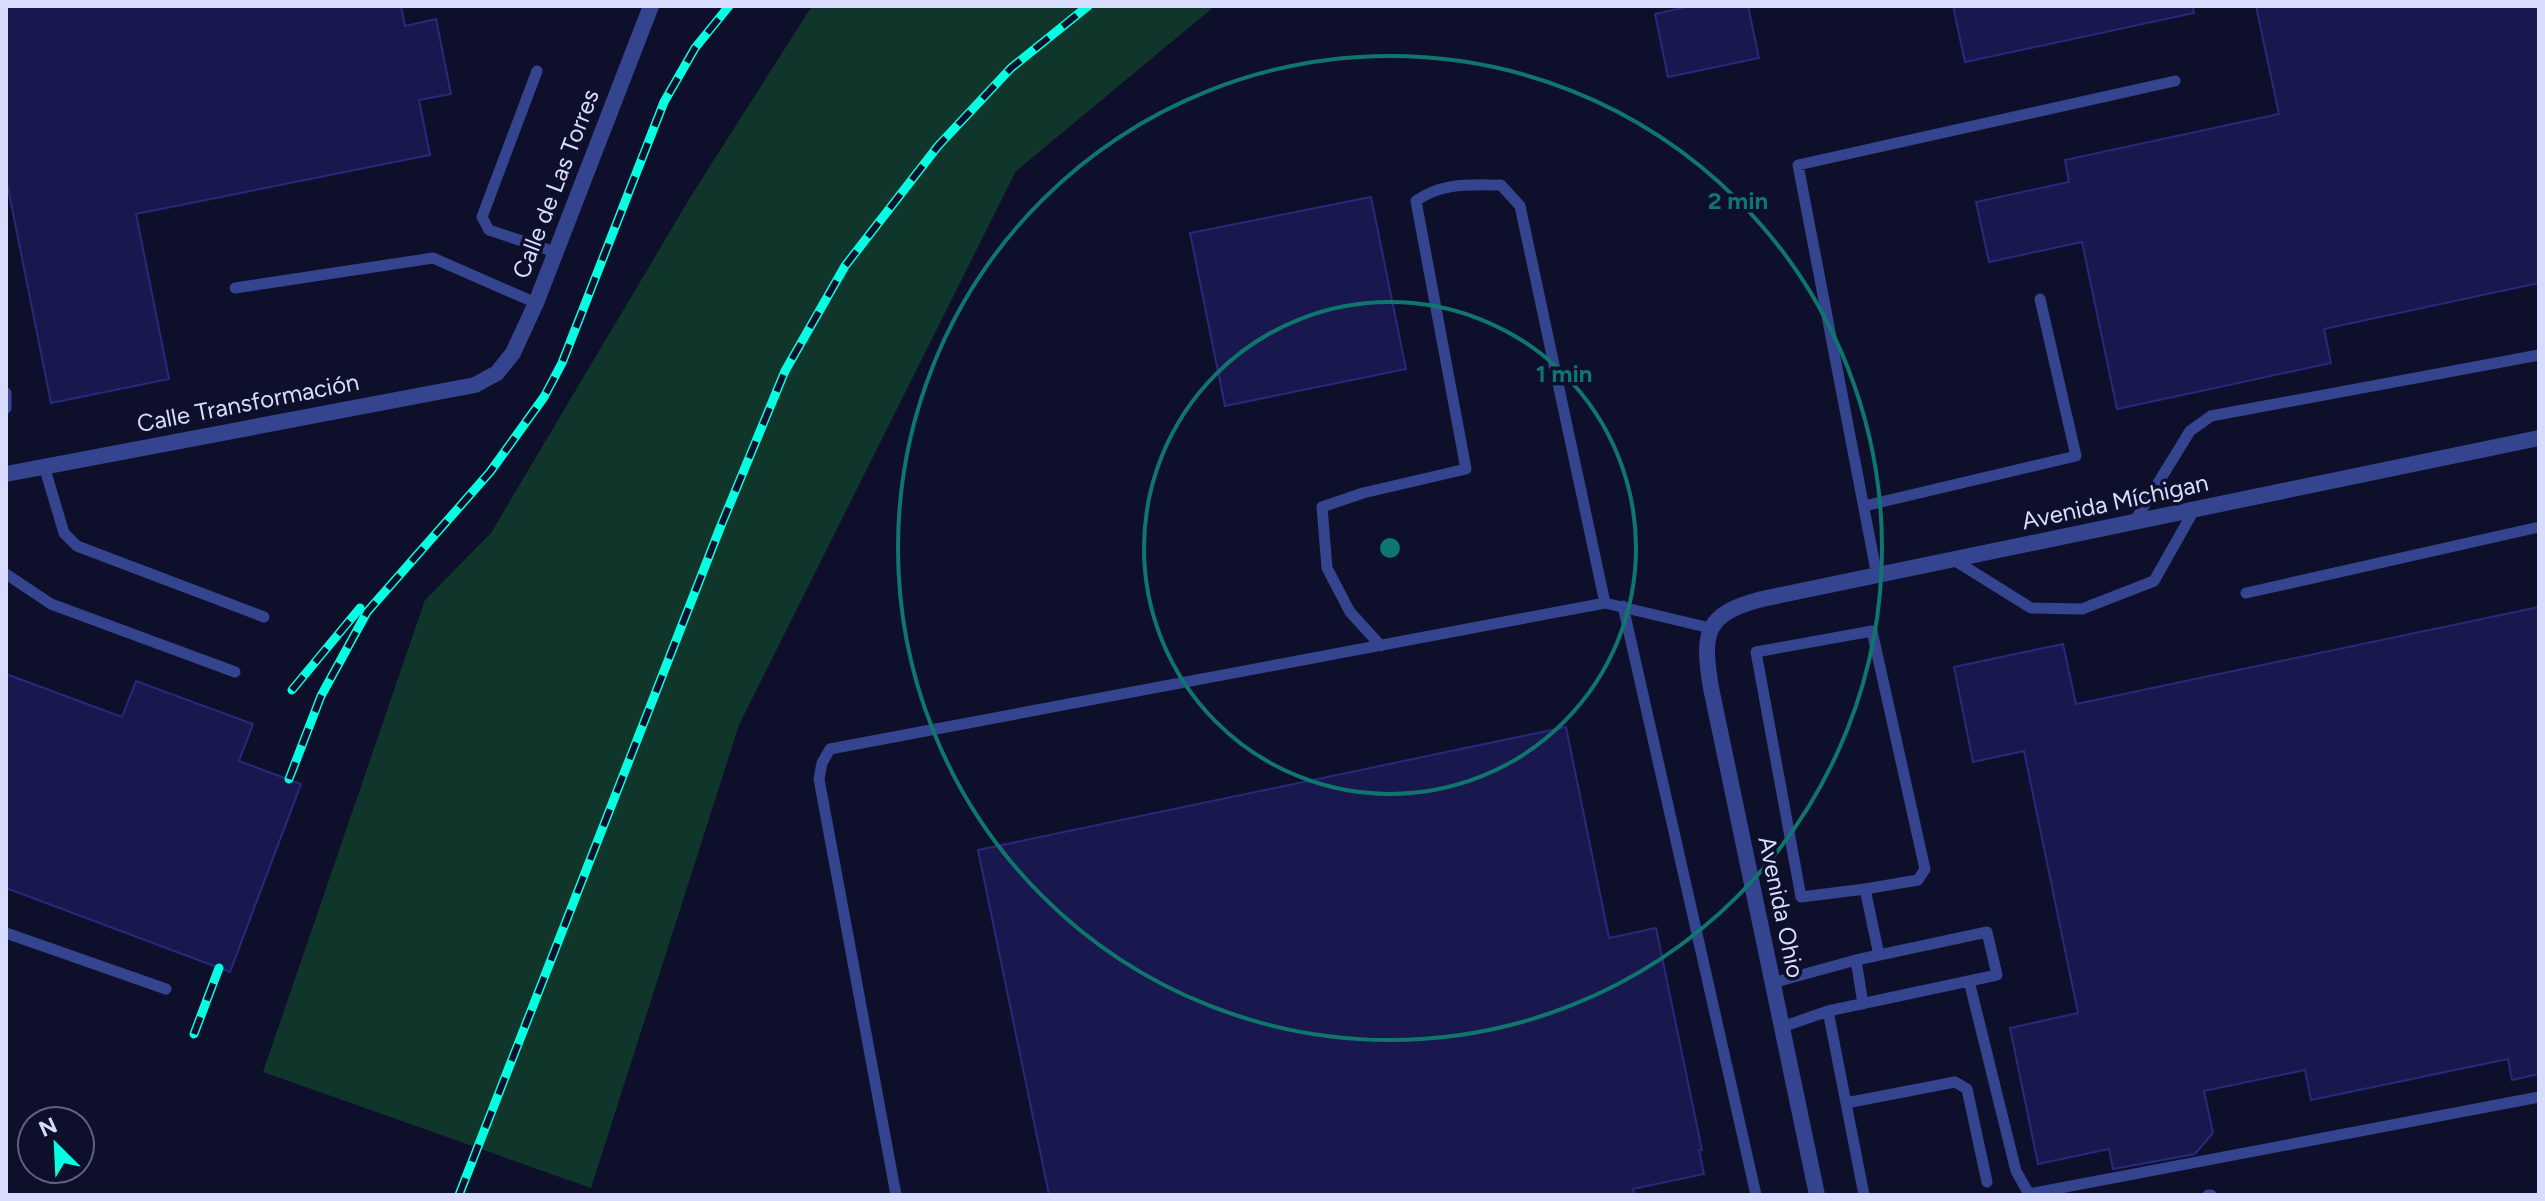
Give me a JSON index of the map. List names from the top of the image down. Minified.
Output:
{"streets":{"street":["Calle de Las Torres","Calle Transformación","Avenida Míchigan","Avenida Ohio"]},"crossings":[["Calle de Las Torres","Calle Transformación"],["Avenida Míchigan","Avenida Ohio"]],"north":"top left","rings":["2 min","1 min"]}
